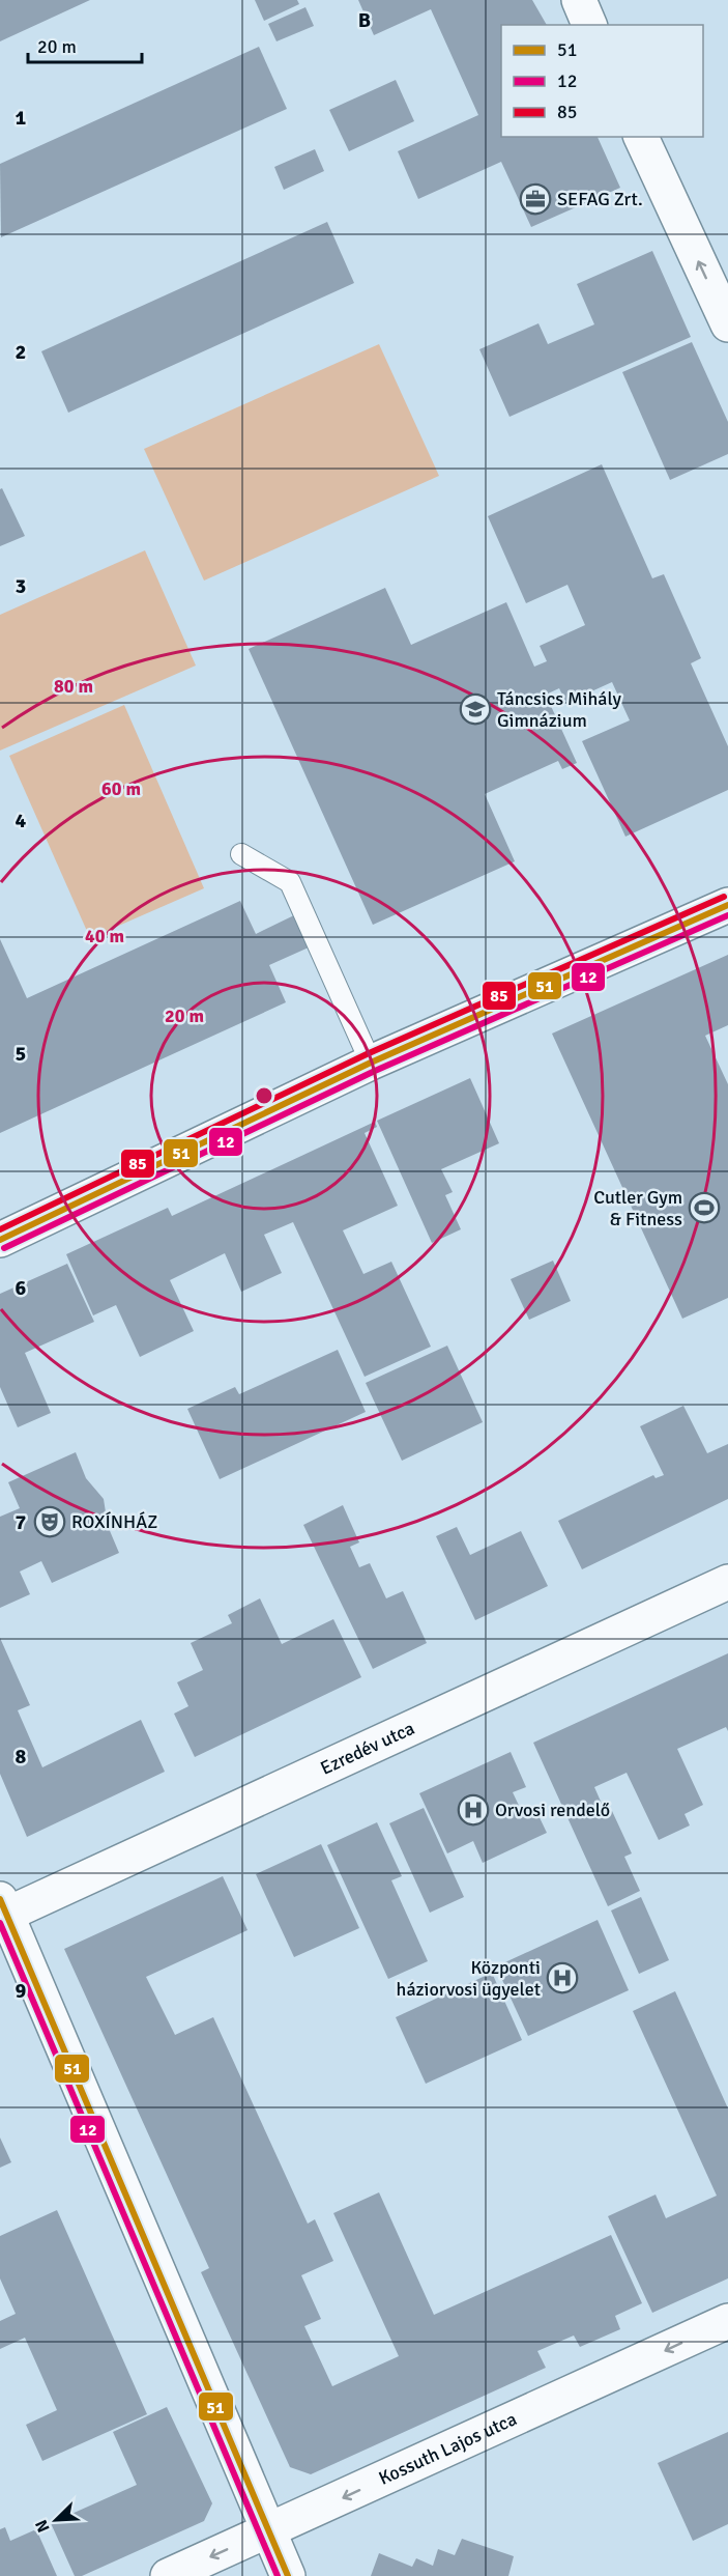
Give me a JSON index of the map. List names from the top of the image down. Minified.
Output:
{"streets":{"street":["Ezredév utca","Kossuth Lajos utca"]},"one_way":["Kossuth Lajos utca"],"places":{"office":["SEFAG Zrt."],"school or university":["Táncsics Mihály Gimnázium"],"sports":["Cutler Gym & Fitness"],"theatre":["ROXÍNHÁZ"],"hospital":["Orvosi rendelő","Központi háziorvosi ügyelet"]},"lines":["transit line 85","transit line 51","transit line 12"],"legend":["51","12","85"],"scale_bar":"20 m","north":"bottom left","grid":{"columns":["B"],"rows":["1","2","3","4","5","6","7","8","9"]},"rings":["80 m","60 m","40 m","20 m"]}
